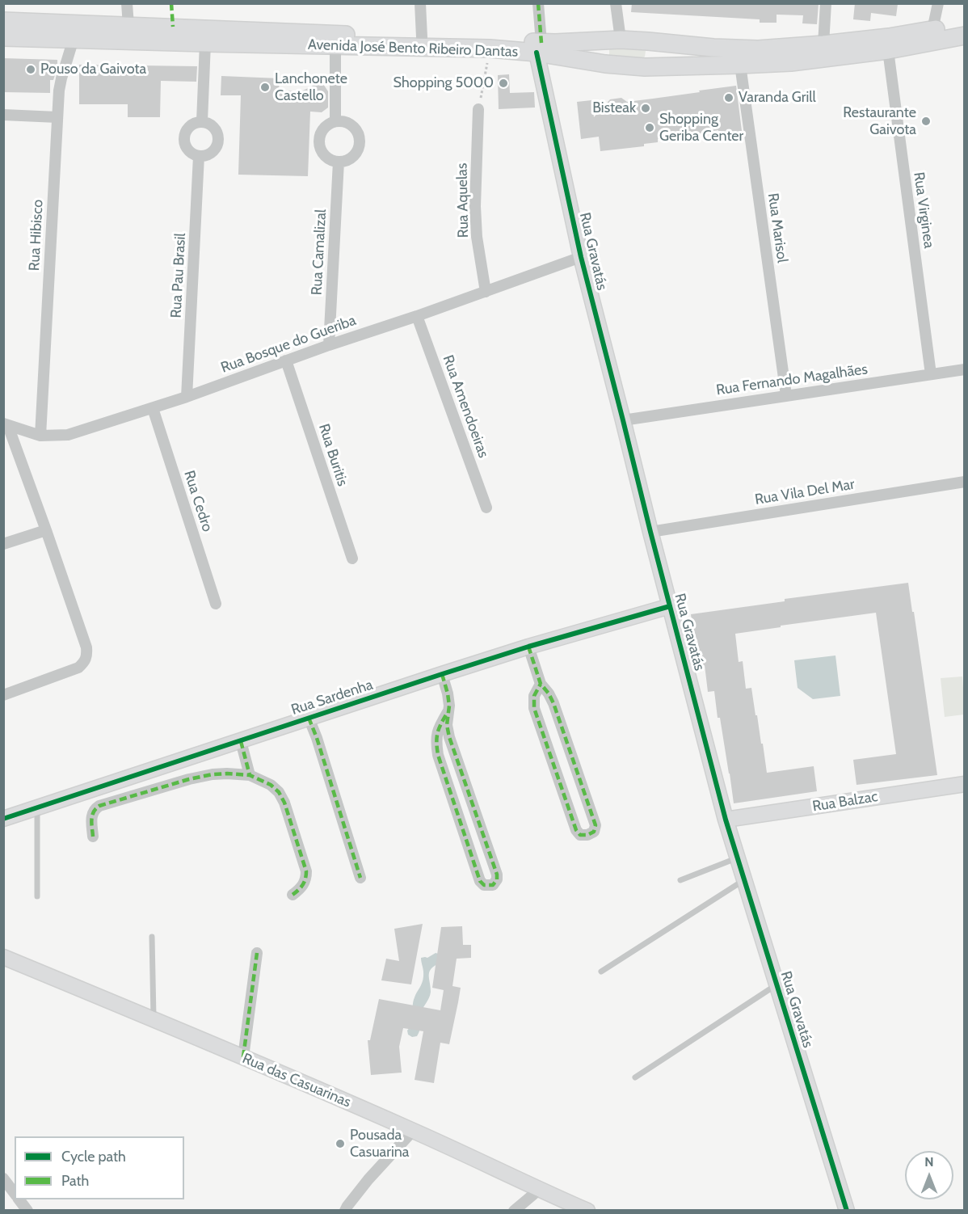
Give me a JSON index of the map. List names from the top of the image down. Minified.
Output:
{"streets":{"main road":["Avenida José Bento Ribeiro Dantas"],"street":["Rua Aquelas","Rua Virginea","Rua Marisol","Rua Hibisco","Rua Gravatás","Rua Camalizal","Rua Pau Brasil","Rua Bosque do Gueriba","Rua Fernando Magalhães","Rua Amendoeiras","Rua Buritis","Rua Vila Del Mar","Rua Cedro","Rua Sardenha","Rua Balzac","Rua das Casuarinas"]},"crossings":[["Avenida José Bento Ribeiro Dantas","Rua Virginea"],["Avenida José Bento Ribeiro Dantas","Rua Marisol"],["Avenida José Bento Ribeiro Dantas","Rua Hibisco"],["Avenida José Bento Ribeiro Dantas","Rua Gravatás"],["Rua Aquelas","Rua Bosque do Gueriba"],["Rua Virginea","Rua Fernando Magalhães"],["Rua Marisol","Rua Fernando Magalhães"],["Rua Hibisco","Rua Bosque do Gueriba"],["Rua Gravatás","Rua Bosque do Gueriba"],["Rua Gravatás","Rua Fernando Magalhães"],["Rua Gravatás","Rua Vila Del Mar"],["Rua Gravatás","Rua Sardenha"],["Rua Gravatás","Rua Balzac"],["Rua Camalizal","Rua Bosque do Gueriba"],["Rua Pau Brasil","Rua Bosque do Gueriba"],["Rua Bosque do Gueriba","Rua Amendoeiras"],["Rua Bosque do Gueriba","Rua Buritis"],["Rua Bosque do Gueriba","Rua Cedro"]],"places":["Pouso da Gaivota","Shopping 5000","Lanchonete Castello","Varanda Grill","Bisteak","Restaurante Gaivota","Shopping Geriba Center","Pousada Casuarina"],"legend":["Cycle path","Path"],"north":"top"}
